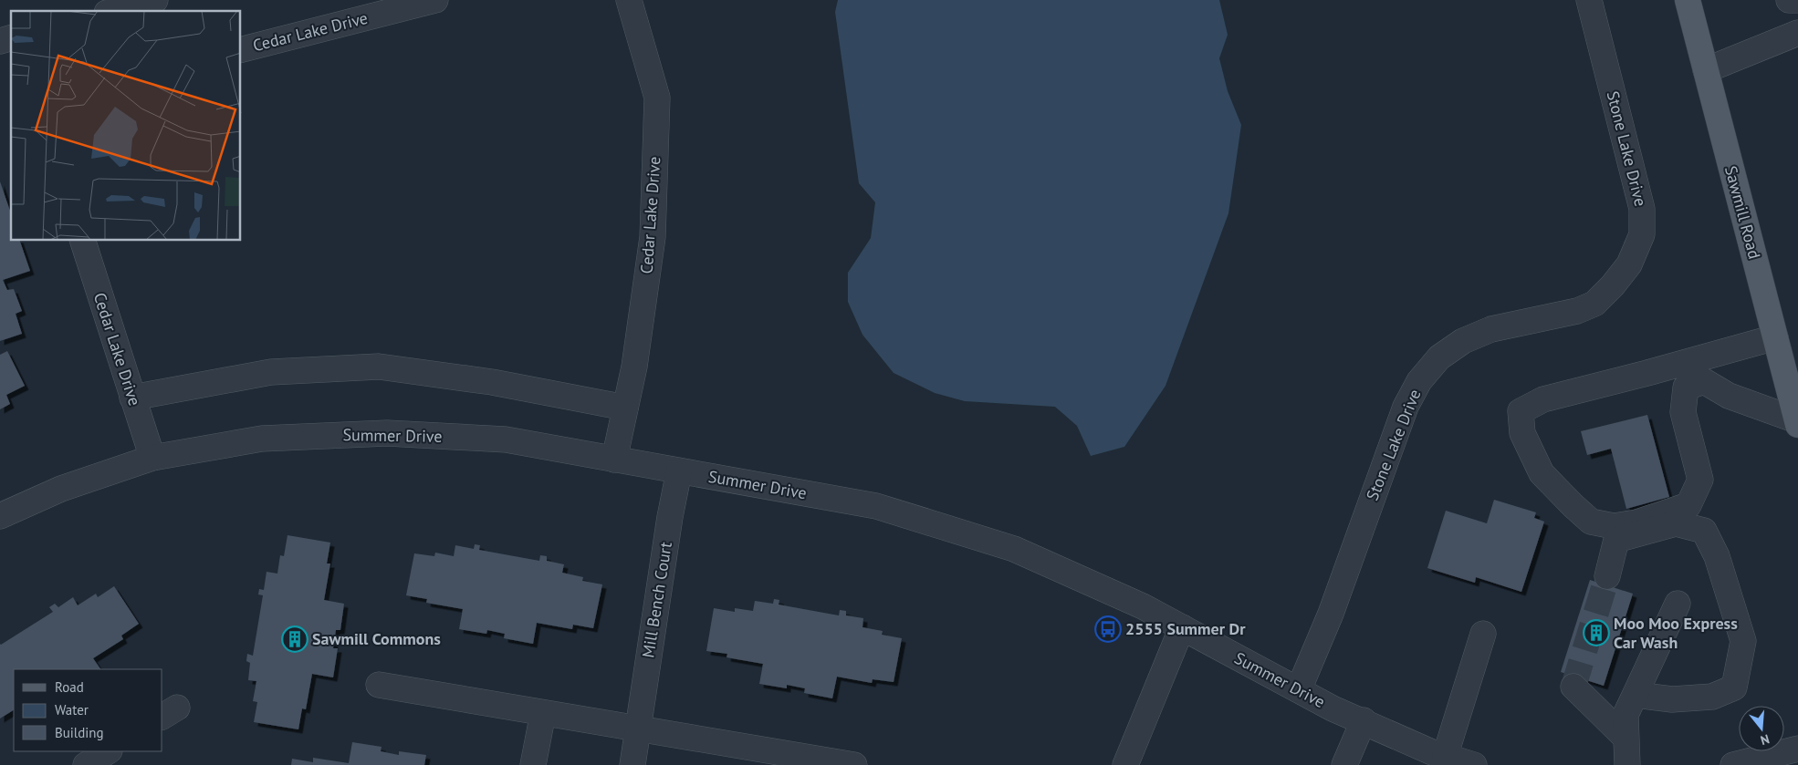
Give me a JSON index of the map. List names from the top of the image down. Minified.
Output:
{"streets":{"main road":["Sawmill Road"],"street":["Cedar Lake Drive","Stone Lake Drive","Summer Drive","Mill Bench Court"]},"crossings":[["Cedar Lake Drive","Summer Drive"],["Stone Lake Drive","Summer Drive"],["Summer Drive","Mill Bench Court"]],"places":{"bus stop":["2555 Summer Dr"],"building":["Moo Moo Express Car Wash","Sawmill Commons"]},"legend":["Road","Water","Building"],"north":"bottom"}
